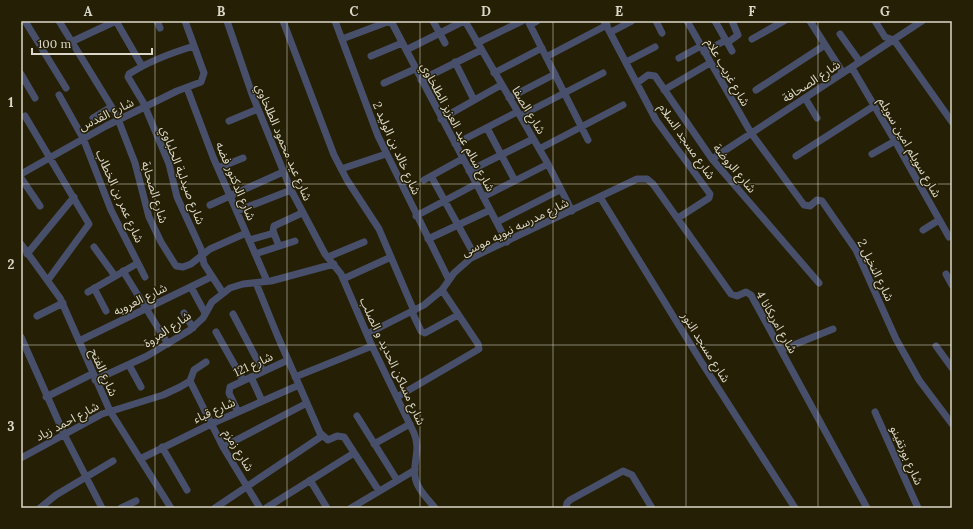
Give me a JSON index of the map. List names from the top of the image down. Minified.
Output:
{"streets":{"street":["شارع غريب علام","شارع الصحافة","شارع الصفا","شارع القدس","شارع سالم عبد العزيز الطلخاوي","شارع مسجد السلام","شارع عيد محمود الطلخاوي","شارع سويلم امين سويلم","شارع خالد بن الوليد 2","شارع الروضة","شارع صيدلية الحلباوي","شارع الدكتور فضه","شارع الصحابة","شارع عمر بن الخطاب","شارع مدرسه نبويه موسى","شارع النخيل 2","شارع العروبه","شارع امريكانا 4","شارع المروة","شارع مسجد النور","شارع مساكن الحديد و الصلب","شارع 121","شارع الفتح","شارع قباء","شارع احمد زياد","شارع زمزم","شارع بورتفينو"]},"crossings":[["شارع غريب علام","شارع الصحافة"],["شارع غريب علام","شارع النخيل 2"],["شارع الصحافة","شارع سويلم امين سويلم"],["شارع الصحافة","شارع الروضة"],["شارع الصحافة","شارع النخيل 2"],["شارع الصفا","شارع مدرسه نبويه موسى"],["شارع القدس","شارع صيدلية الحلباوي"],["شارع القدس","شارع الدكتور فضه"],["شارع القدس","شارع الصحابة"],["شارع القدس","شارع عمر بن الخطاب"],["شارع سالم عبد العزيز الطلخاوي","شارع مدرسه نبويه موسى"],["شارع مسجد السلام","شارع الروضة"],["شارع مسجد السلام","شارع امريكانا 4"],["شارع عيد محمود الطلخاوي","شارع المروة"],["شارع عيد محمود الطلخاوي","شارع مساكن الحديد و الصلب"],["شارع خالد بن الوليد 2","شارع مدرسه نبويه موسى"],["شارع صيدلية الحلباوي","شارع الصحابة"],["شارع صيدلية الحلباوي","شارع العروبه"],["شارع صيدلية الحلباوي","شارع المروة"],["شارع الدكتور فضه","شارع المروة"],["شارع مدرسه نبويه موسى","شارع امريكانا 4"],["شارع مدرسه نبويه موسى","شارع مسجد النور"],["شارع مدرسه نبويه موسى","شارع مساكن الحديد و الصلب"],["شارع العروبه","شارع الفتح"],["شارع المروة","شارع مساكن الحديد و الصلب"],["شارع المروة","شارع الفتح"],["شارع 121","شارع قباء"],["شارع الفتح","شارع قباء"],["شارع الفتح","شارع احمد زياد"],["شارع قباء","شارع زمزم"],["شارع احمد زياد","شارع زمزم"]],"scale_bar":"100 m","grid":{"columns":["A","B","C","D","E","F","G"],"rows":["1","2","3"]}}
